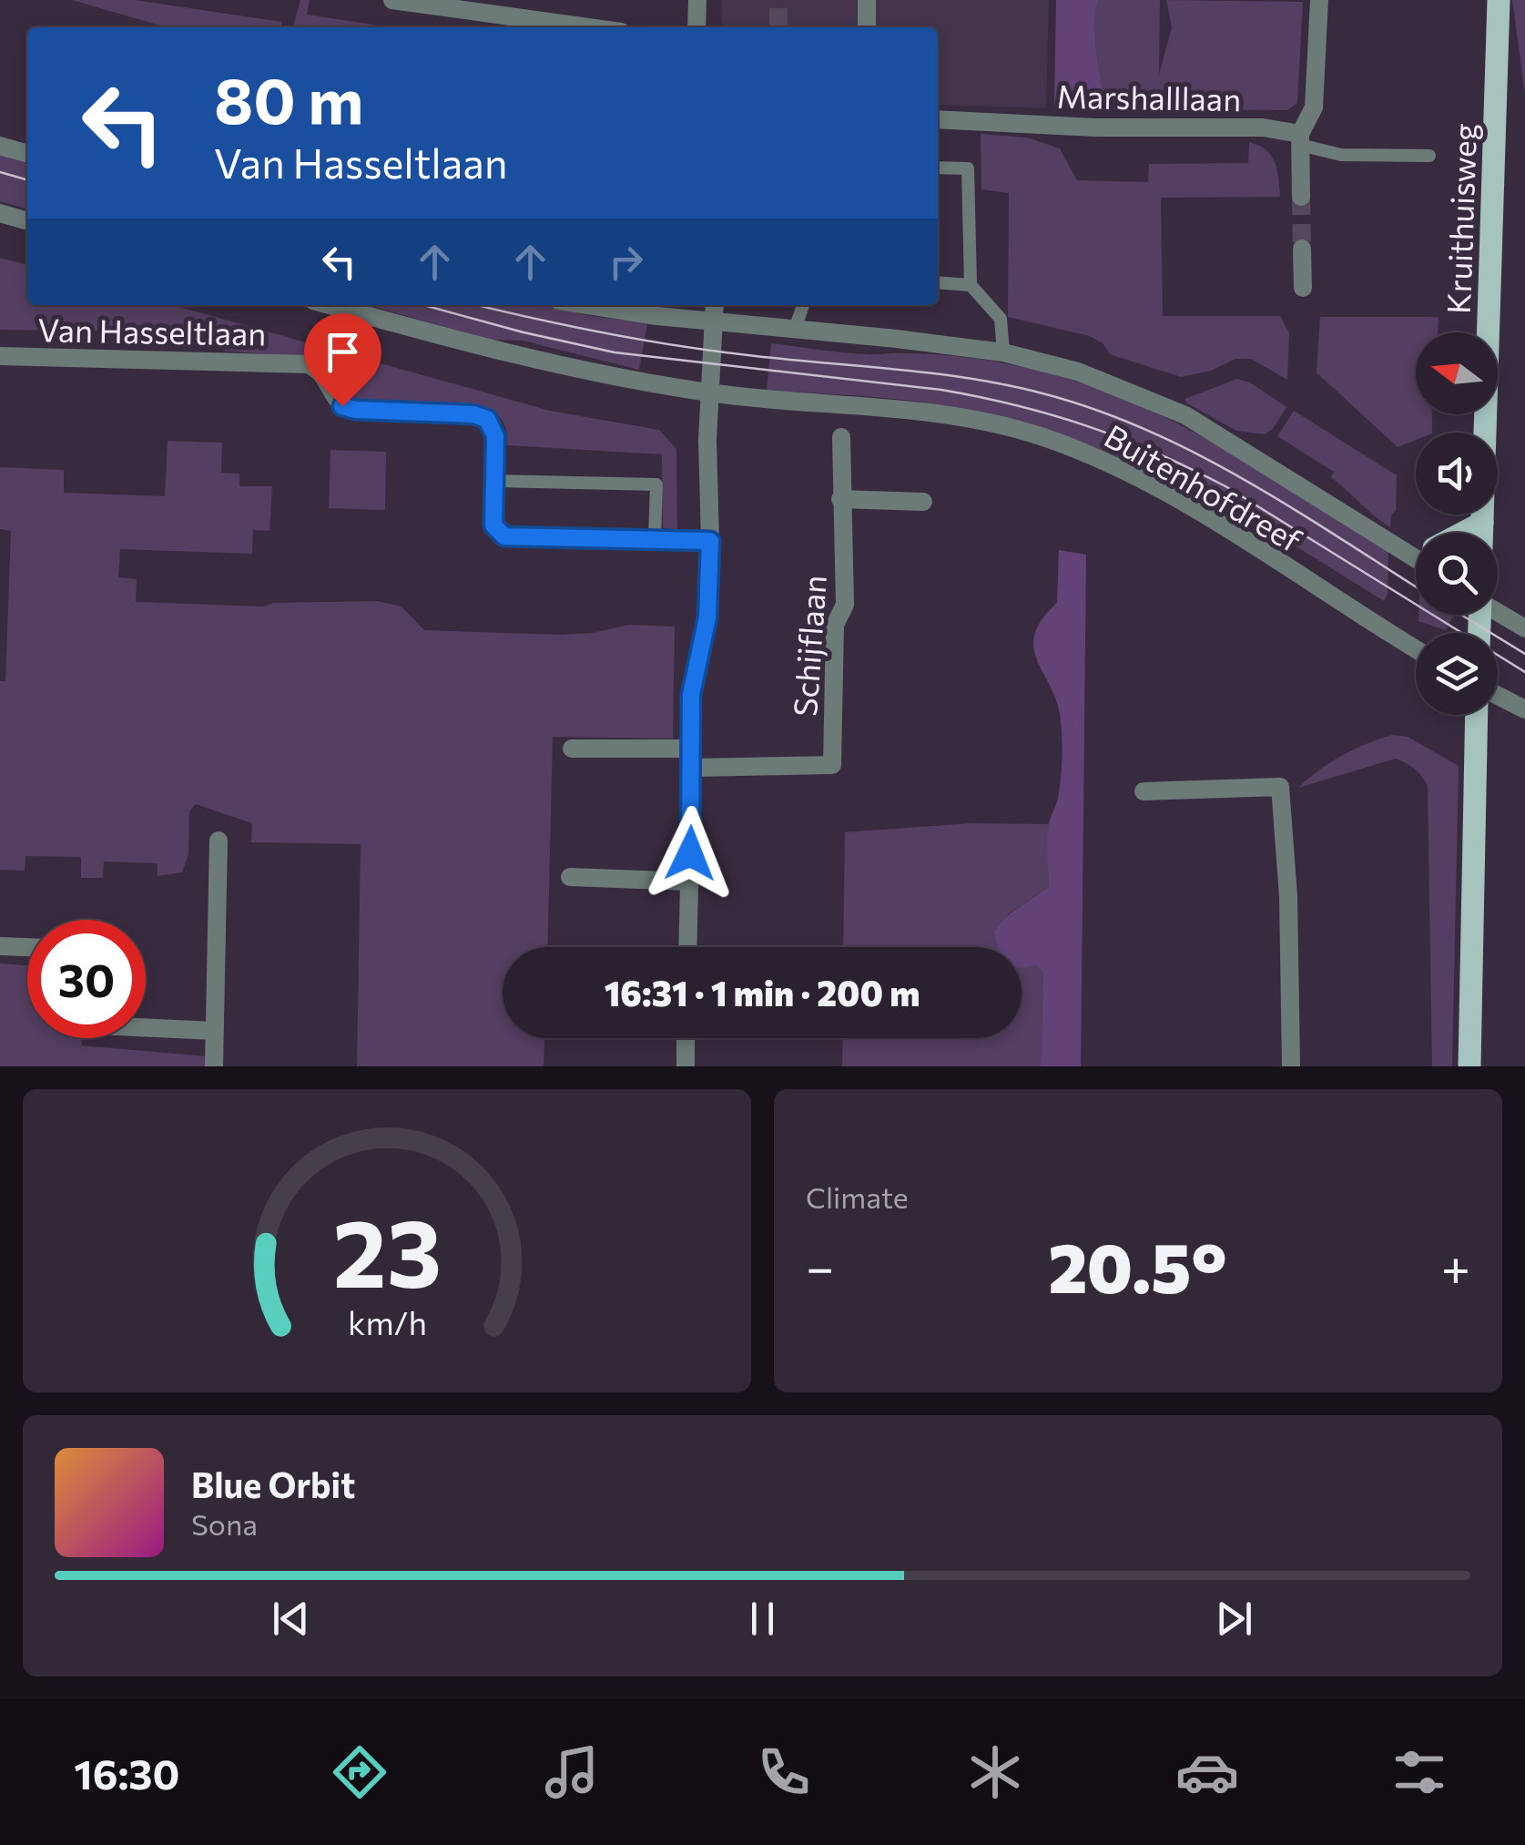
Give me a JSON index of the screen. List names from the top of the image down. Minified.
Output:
{"streets":{"main road":["Kruithuisweg"],"street":["Marshalllaan","Van Hasseltlaan","Buitenhofdreef","Schijflaan"]},"north":"left","page":{"turn":["80 m","Van Hasseltlaan"],"limit":"30","trip":"16:31 · 1 min · 200 m","tile":"Climate","heat":["−","20.5°","+"],"song":["Blue Orbit","Sona"],"tabs":"16:30","gauge":["23","km/h"]}}
